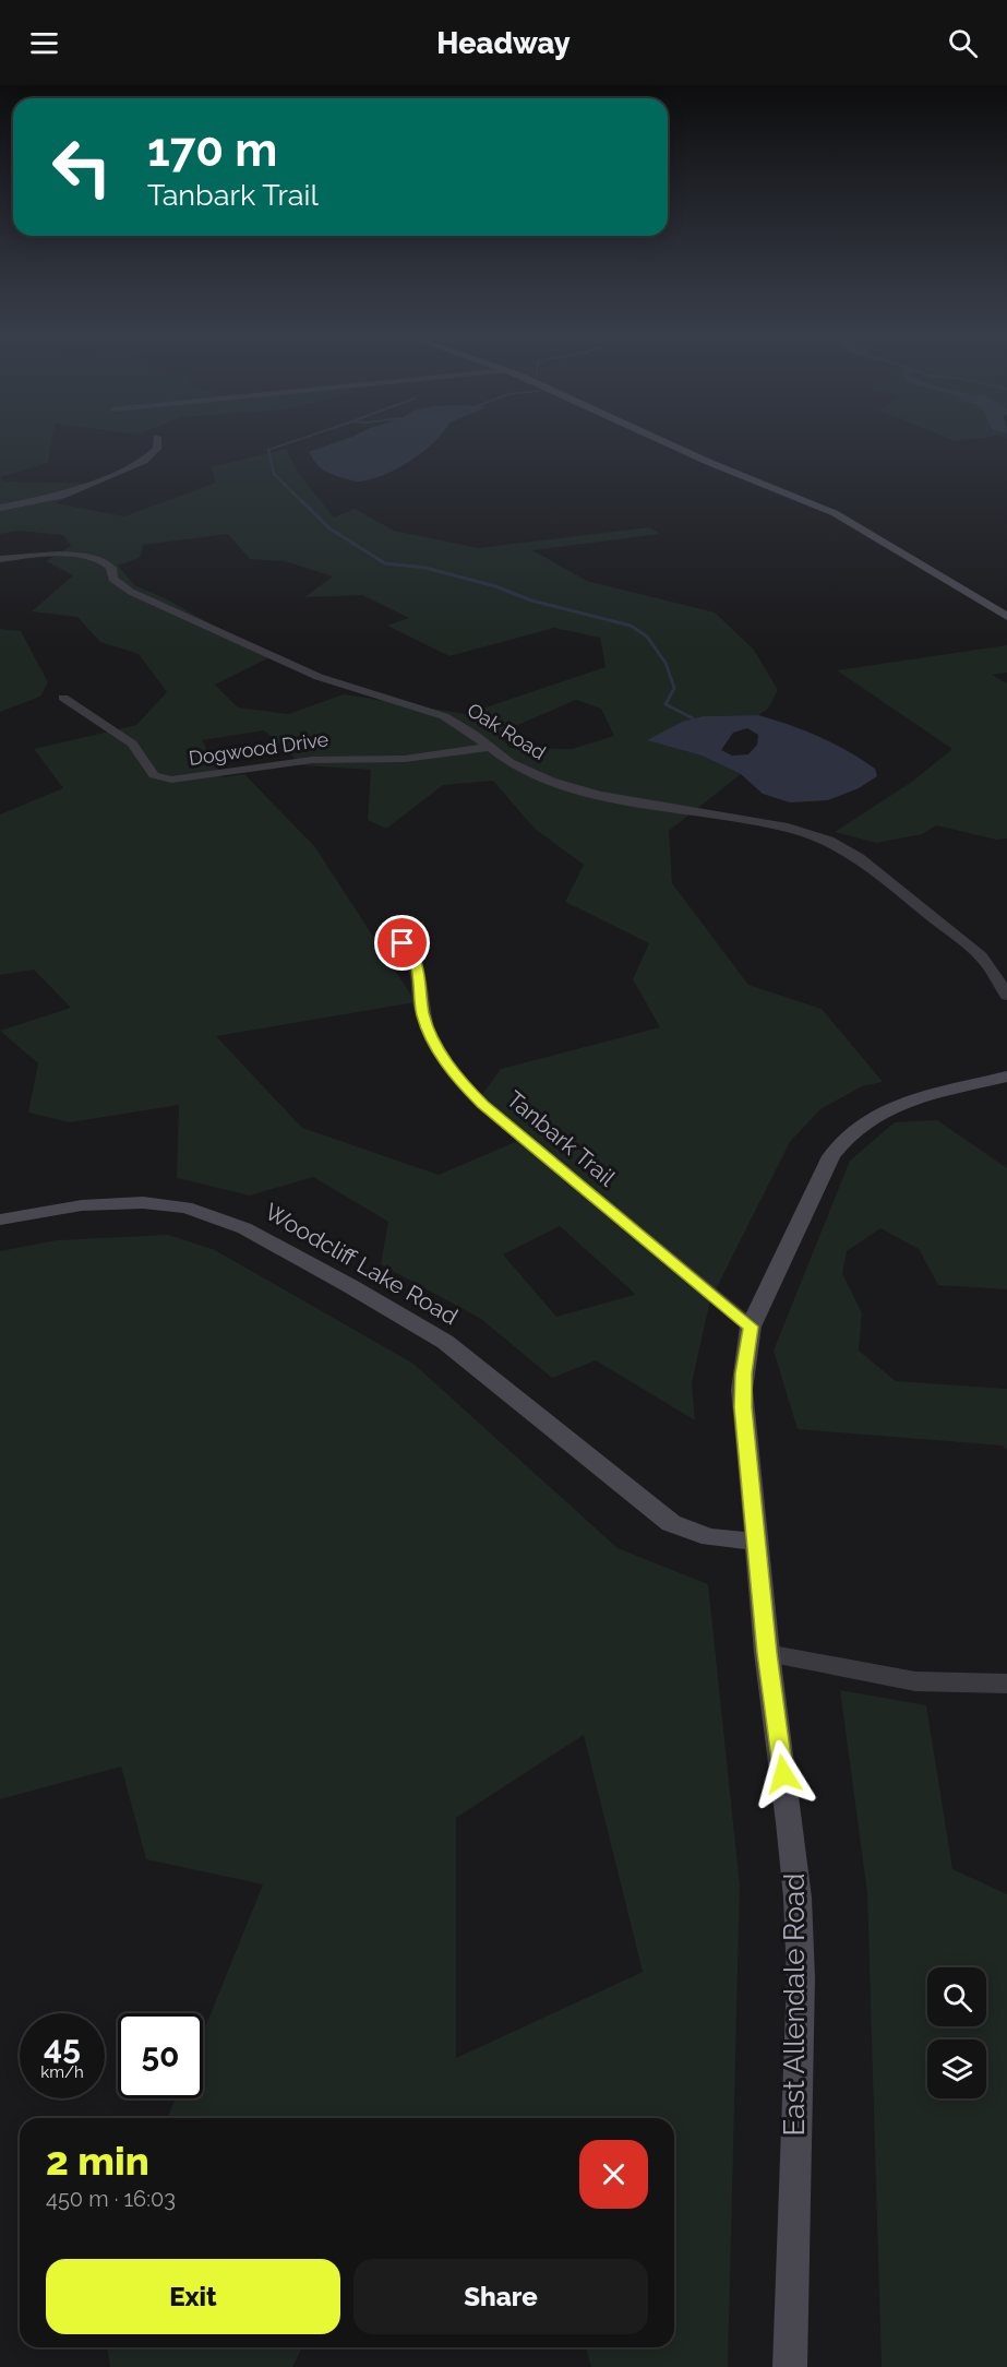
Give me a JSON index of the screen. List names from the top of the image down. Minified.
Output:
{"streets":{"main road":["Woodcliff Lake Road","East Allendale Road"],"street":["Oak Road","Dogwood Drive","Tanbark Trail"]},"crossings":[["Oak Road","Dogwood Drive"],["Tanbark Trail","East Allendale Road"],["Woodcliff Lake Road","East Allendale Road"]],"page":{"header":"Headway","turn":["170 m","Tanbark Trail"],"speed":"45 km/h","limit":"50","heading":["2 min","450 m · 16:03"],"buttons":["Exit","Share"]}}
